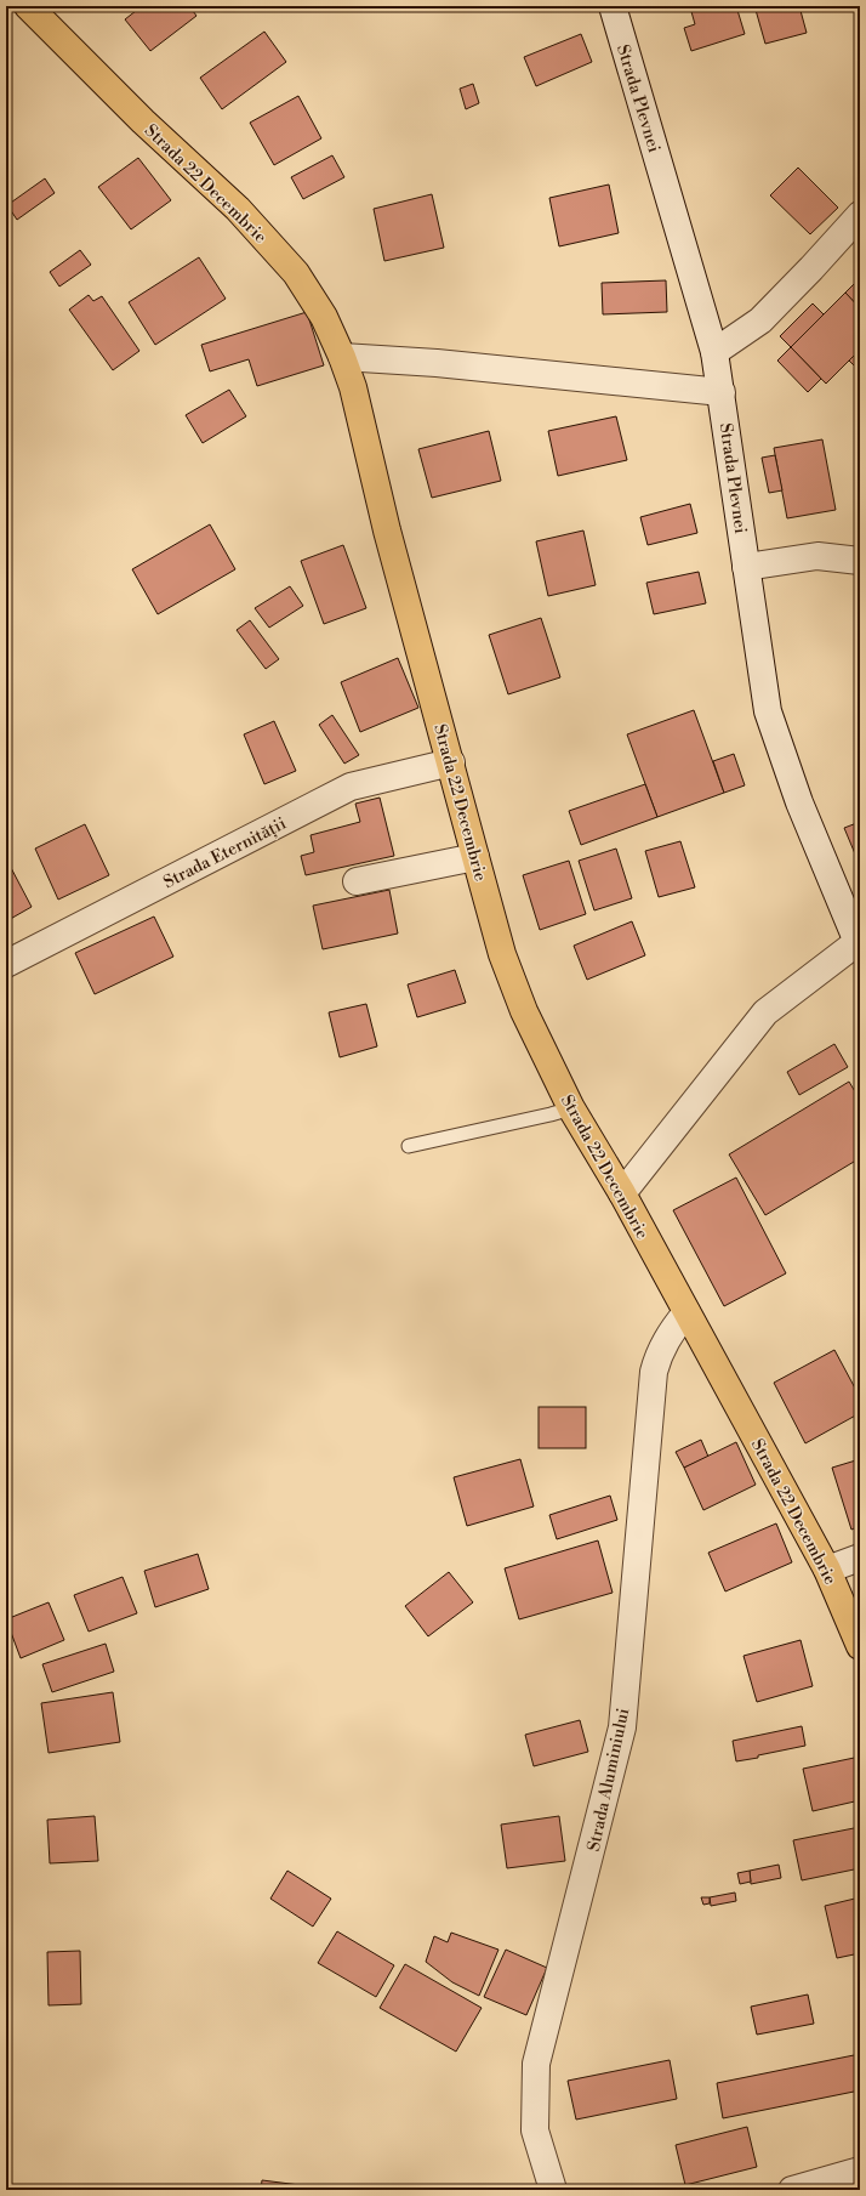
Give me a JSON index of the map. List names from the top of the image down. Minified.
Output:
{"streets":{"main road":["Strada 22 Decembrie"],"street":["Strada Plevnei","Strada Eternității","Strada Aluminiului"]},"crossings":[["Strada 22 Decembrie","Strada Eternității"],["Strada 22 Decembrie","Strada Aluminiului"]]}
